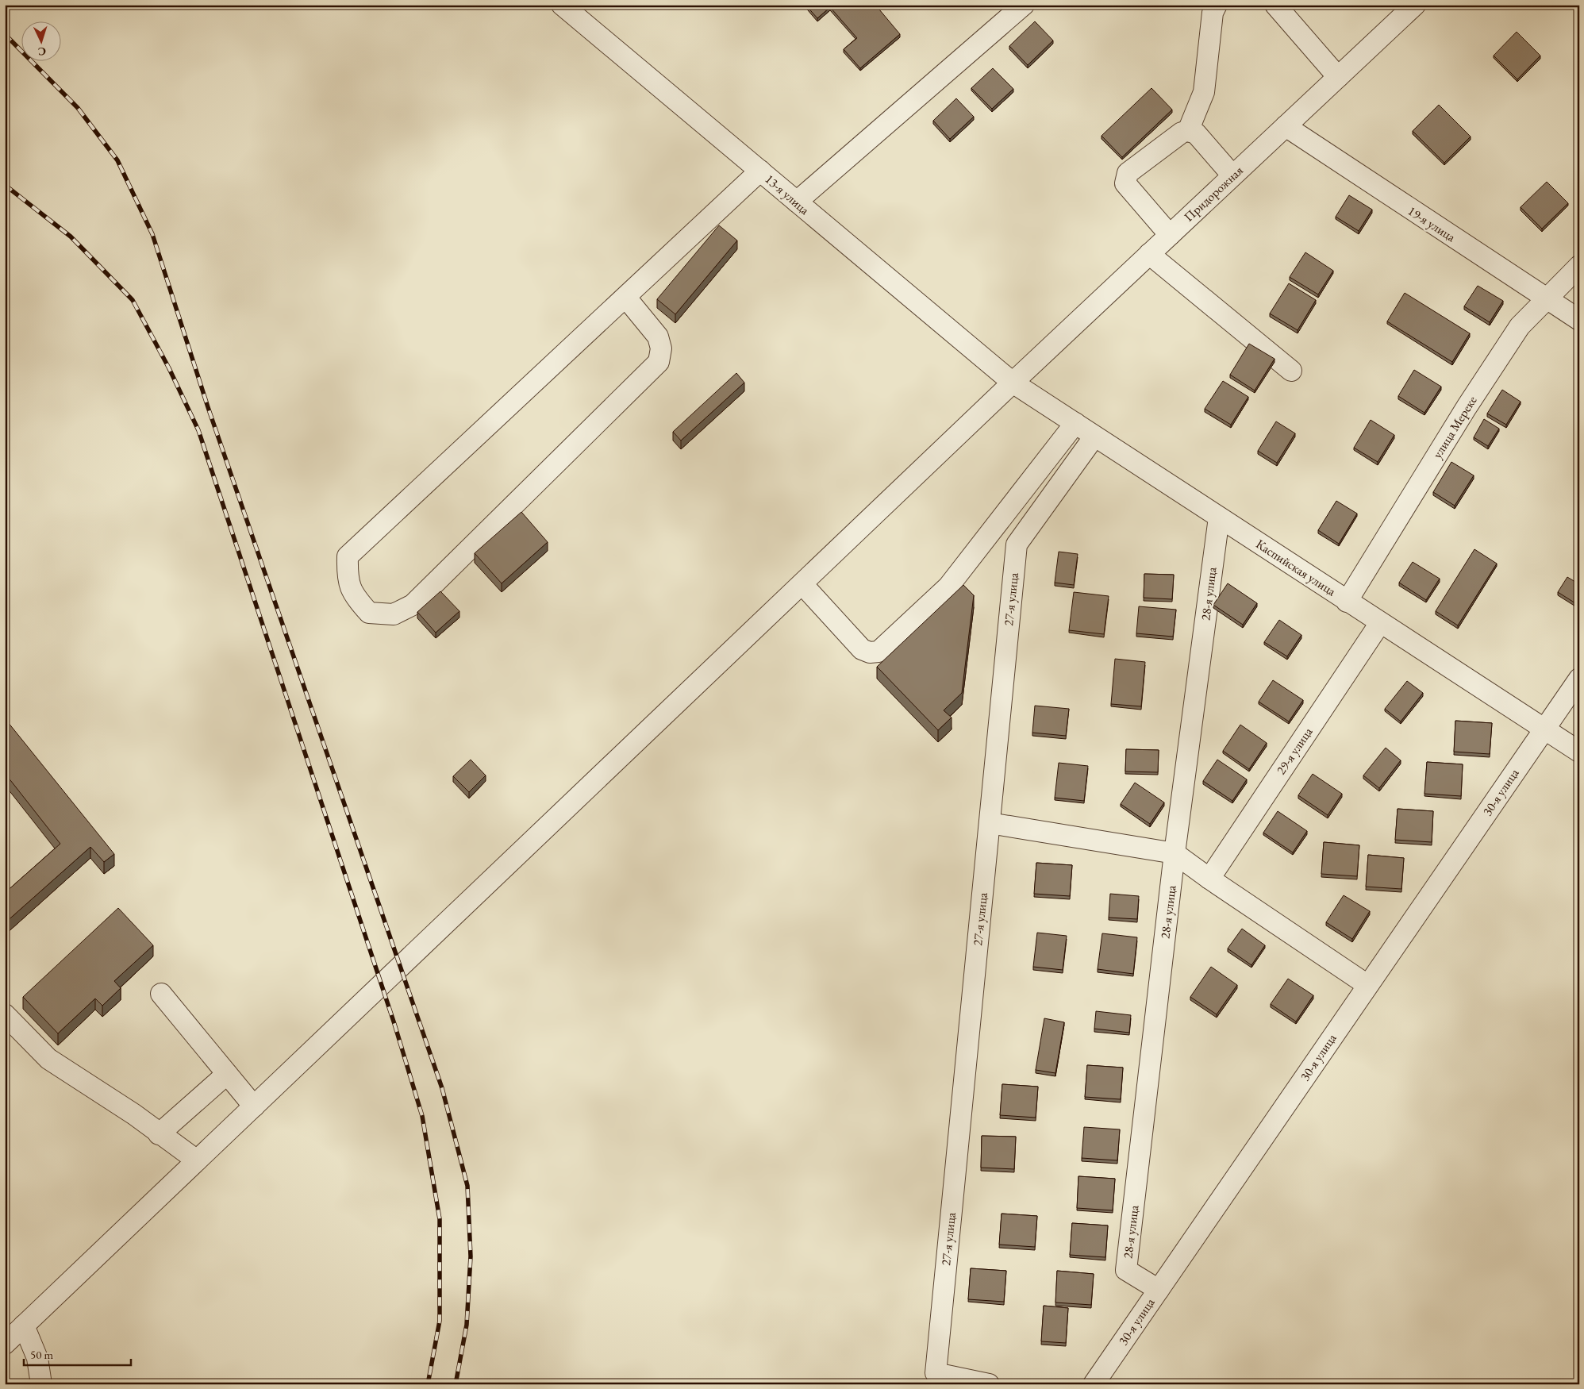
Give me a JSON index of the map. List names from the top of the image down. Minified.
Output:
{"streets":{"street":["Придорожная","13-я улица","19-я улица","улица Мереке","Каспийская улица","28-я улица","27-я улица","29-я улица","30-я улица"]},"crossings":[["Придорожная","13-я улица"],["Придорожная","19-я улица"],["Придорожная","Каспийская улица"],["13-я улица","Каспийская улица"],["19-я улица","улица Мереке"],["улица Мереке","Каспийская улица"],["Каспийская улица","28-я улица"],["Каспийская улица","27-я улица"],["Каспийская улица","29-я улица"],["Каспийская улица","30-я улица"],["28-я улица","30-я улица"]],"scale_bar":"50 m","north":"bottom"}
